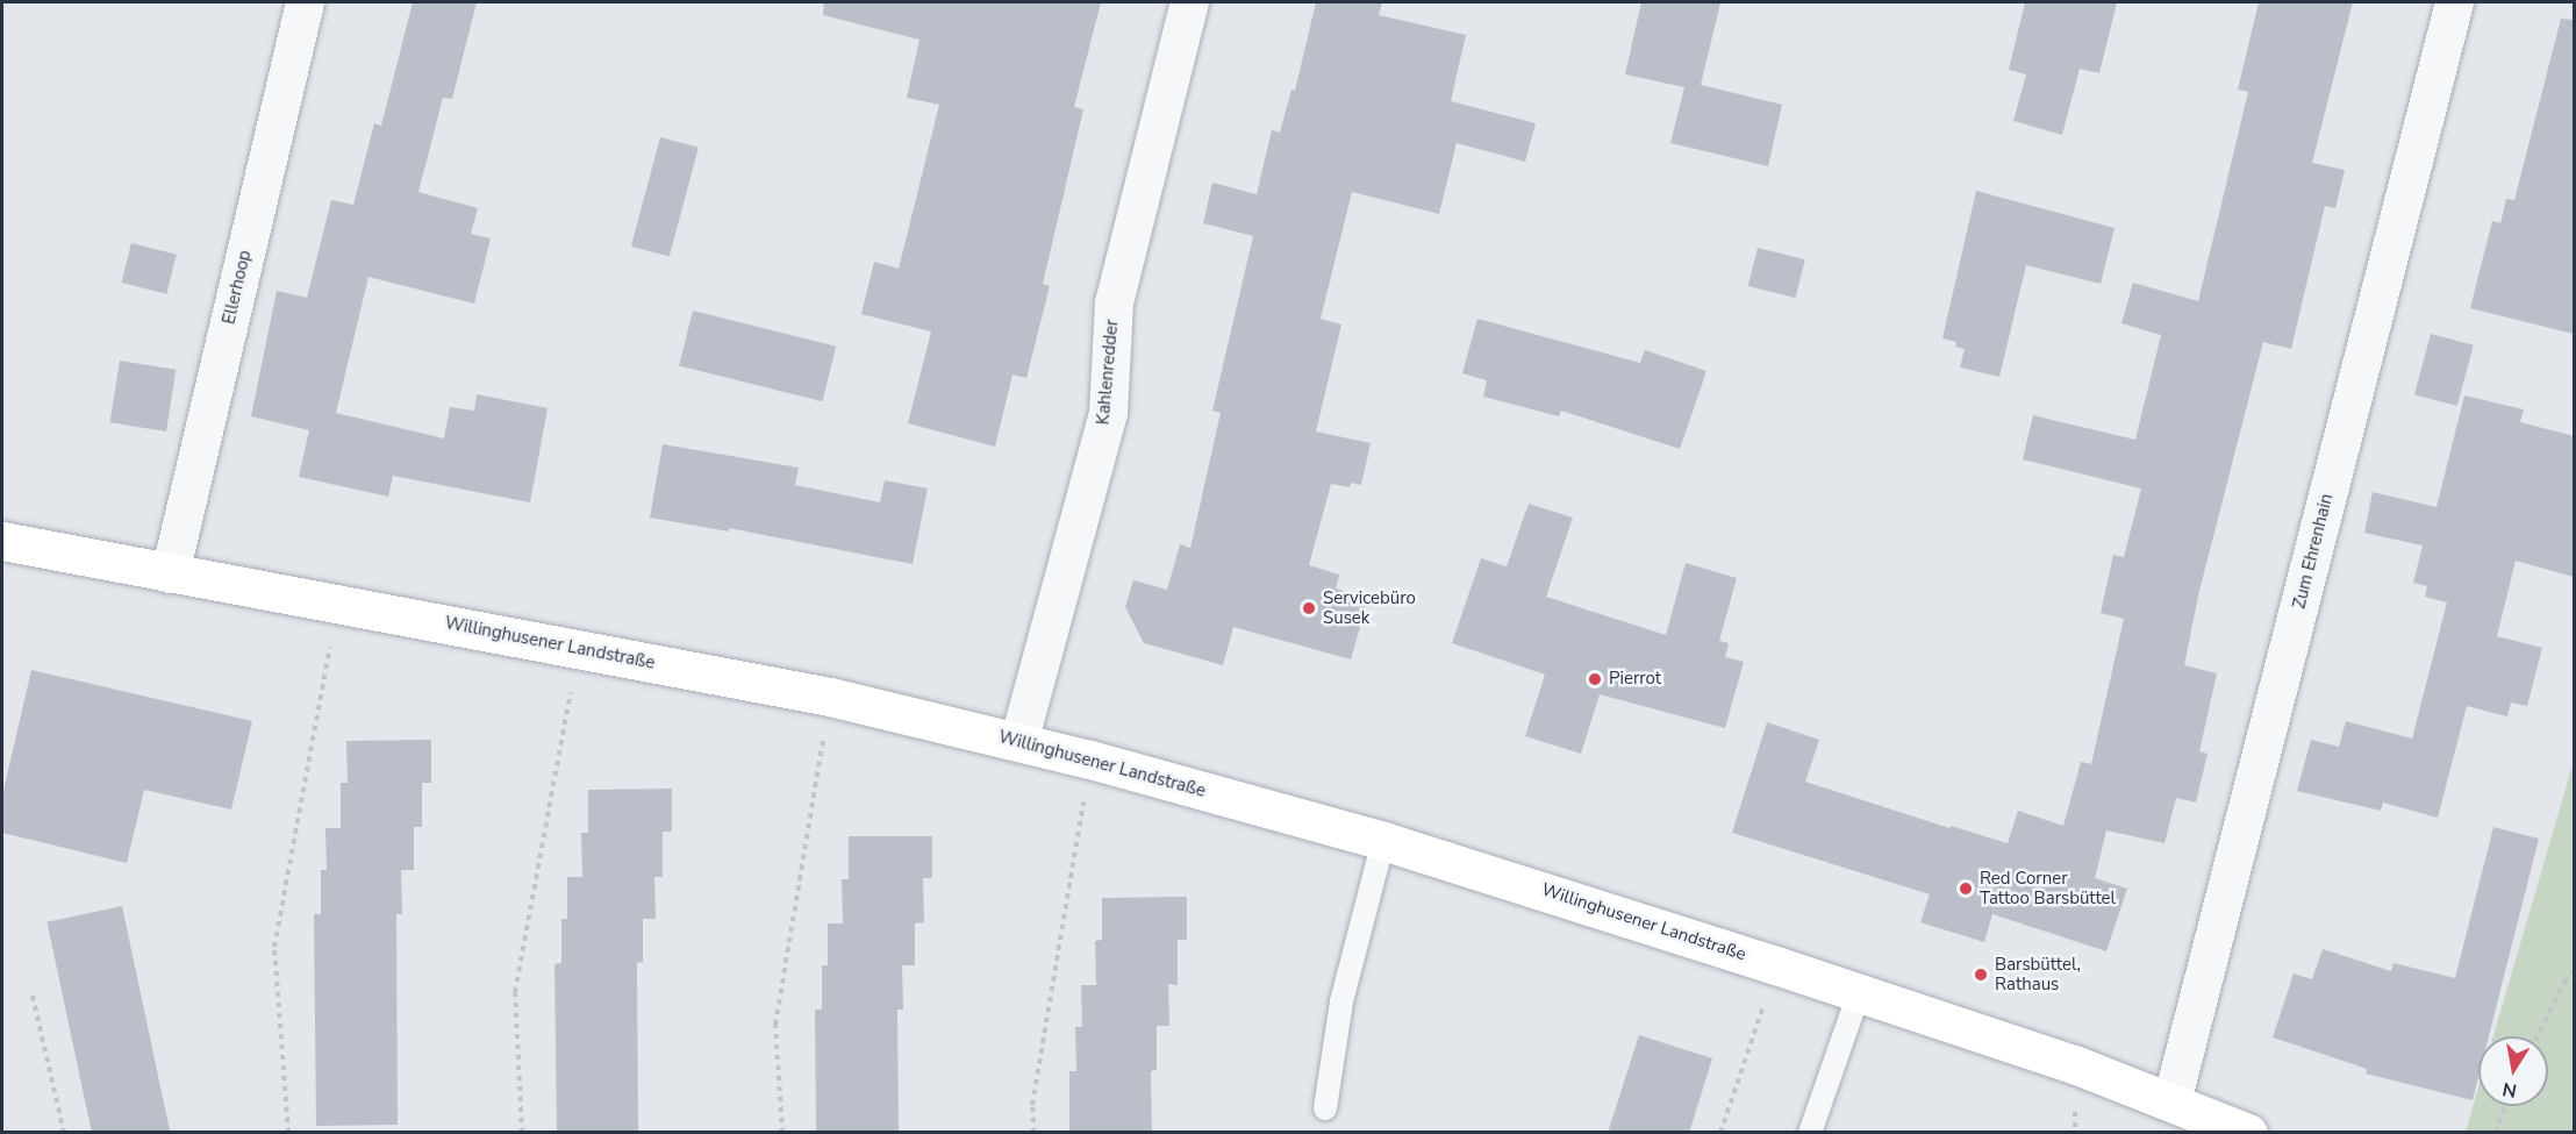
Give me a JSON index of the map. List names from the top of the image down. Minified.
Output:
{"streets":{"street":["Ellerhoop","Kahlenredder","Zum Ehrenhain","Willinghusener Landstraße"]},"crossings":[["Ellerhoop","Willinghusener Landstraße"],["Kahlenredder","Willinghusener Landstraße"],["Zum Ehrenhain","Willinghusener Landstraße"]],"places":["Servicebüro Susek","Pierrot","Red Corner Tattoo Barsbüttel","Barsbüttel, Rathaus"],"north":"bottom"}
